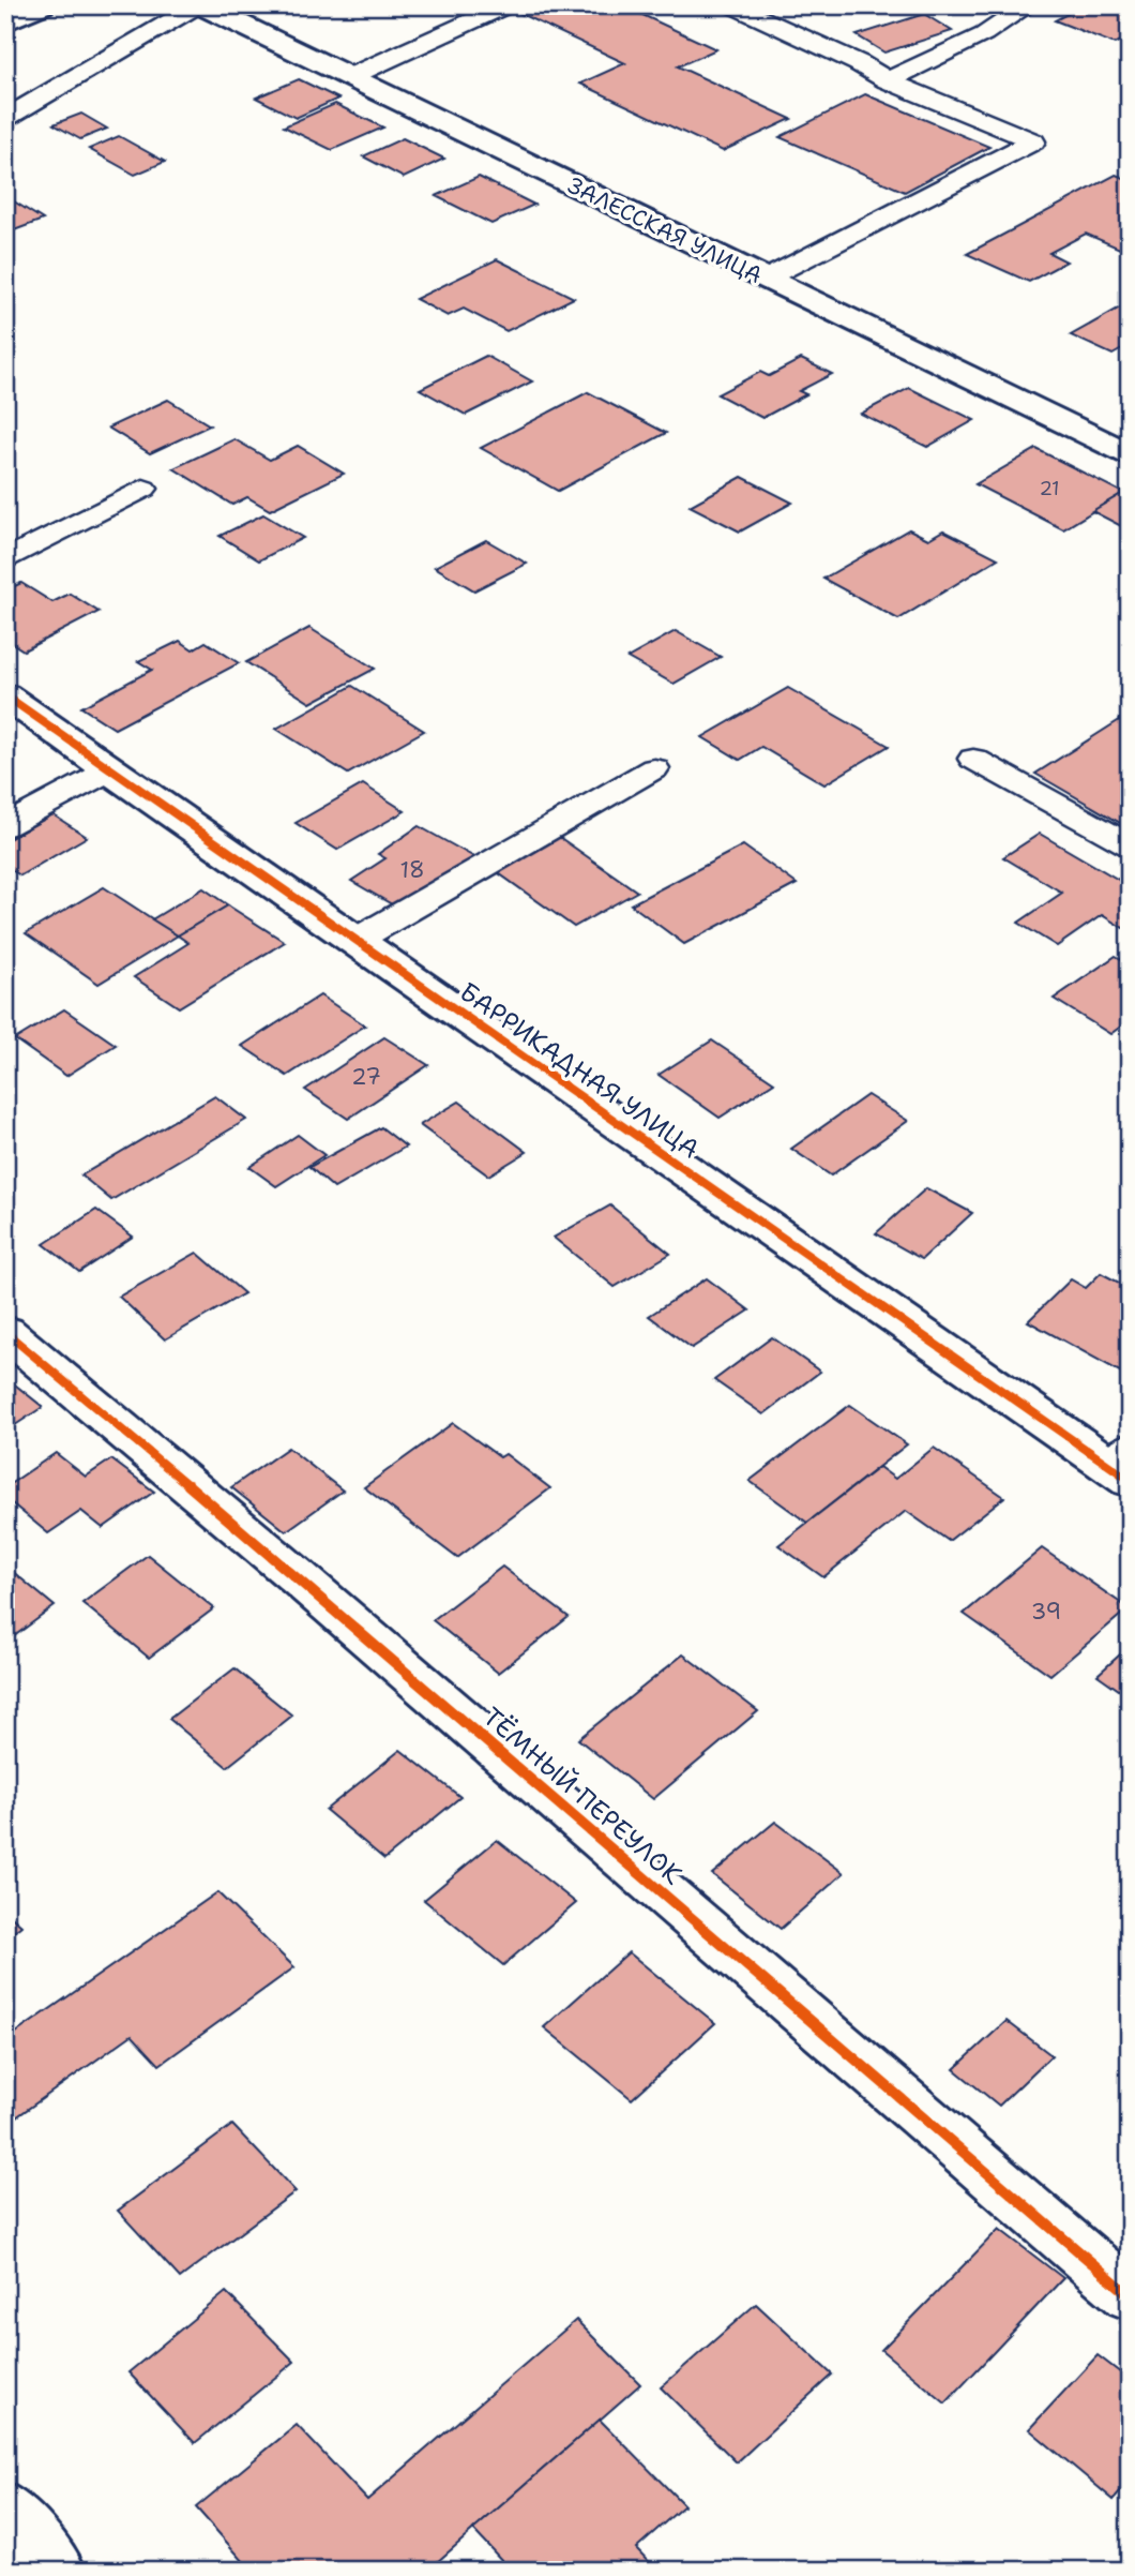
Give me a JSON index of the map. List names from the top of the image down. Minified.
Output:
{"streets":{"street":["ЗАЛЕССКАЯ УЛИЦА","БАРРИКАДНАЯ УЛИЦА","ТЁМНЫЙ ПЕРЕУЛОК"]},"house_numbers":["21","18","27","39"]}
